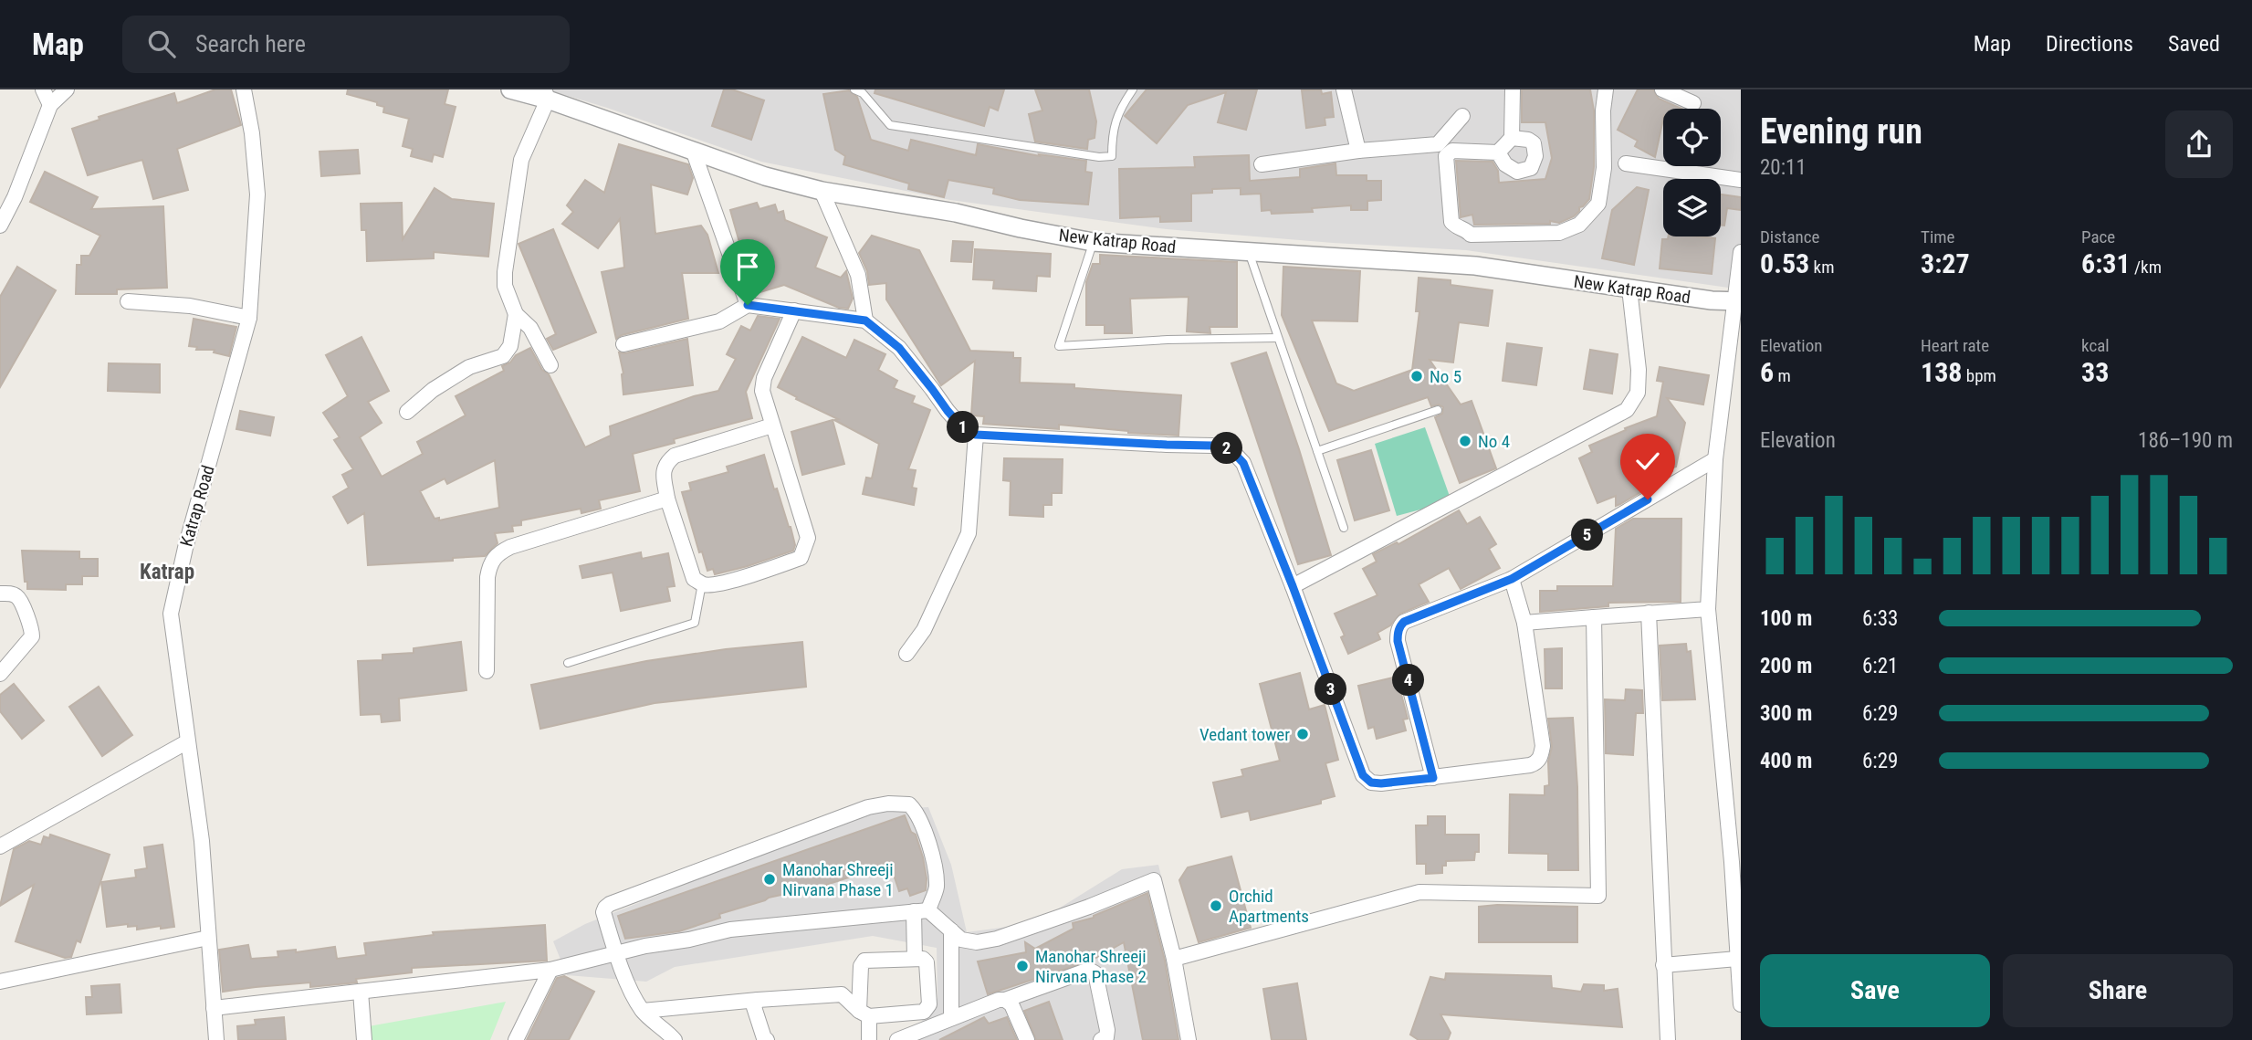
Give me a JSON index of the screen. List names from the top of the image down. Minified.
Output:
{"streets":{"street":["New Katrap Road","Katrap Road"]},"districts":["Katrap"],"places":["No 5","No 4","Vedant tower","Manohar Shreeji Nirvana Phase 1","Orchid Apartments","Manohar Shreeji Nirvana Phase 2"],"page":{"header":"Map","search":"Search here","nav":["Map","Directions","Saved"],"heading":["Evening run","20:11"],"stats":[["Distance","0.53 km"],["Time","3:27"],["Pace","6:31 /km"],["Elevation","6 m"],["Heart rate","138 bpm"],["kcal","33"]],"pins":["1","2","5","4","3"],"chart":["Elevation","186–190 m"],"list":[{"name":"100 m","note":"6:33"},{"name":"200 m","note":"6:21"},{"name":"300 m","note":"6:29"},{"name":"400 m","note":"6:29"}],"buttons":["Save","Share"]}}
